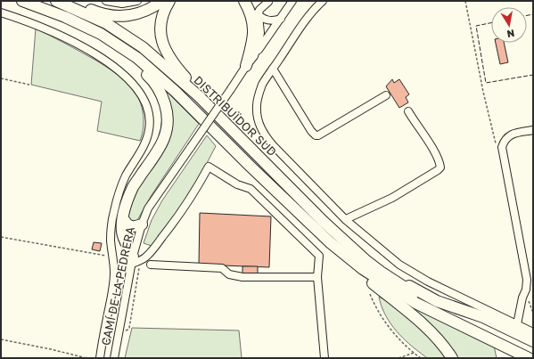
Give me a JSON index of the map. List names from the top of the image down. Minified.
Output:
{"streets":{"highway":["DISTRIBUÏDOR SUD"],"street":["CAMÍ DE LA PEDRERA"]},"north":"bottom"}
